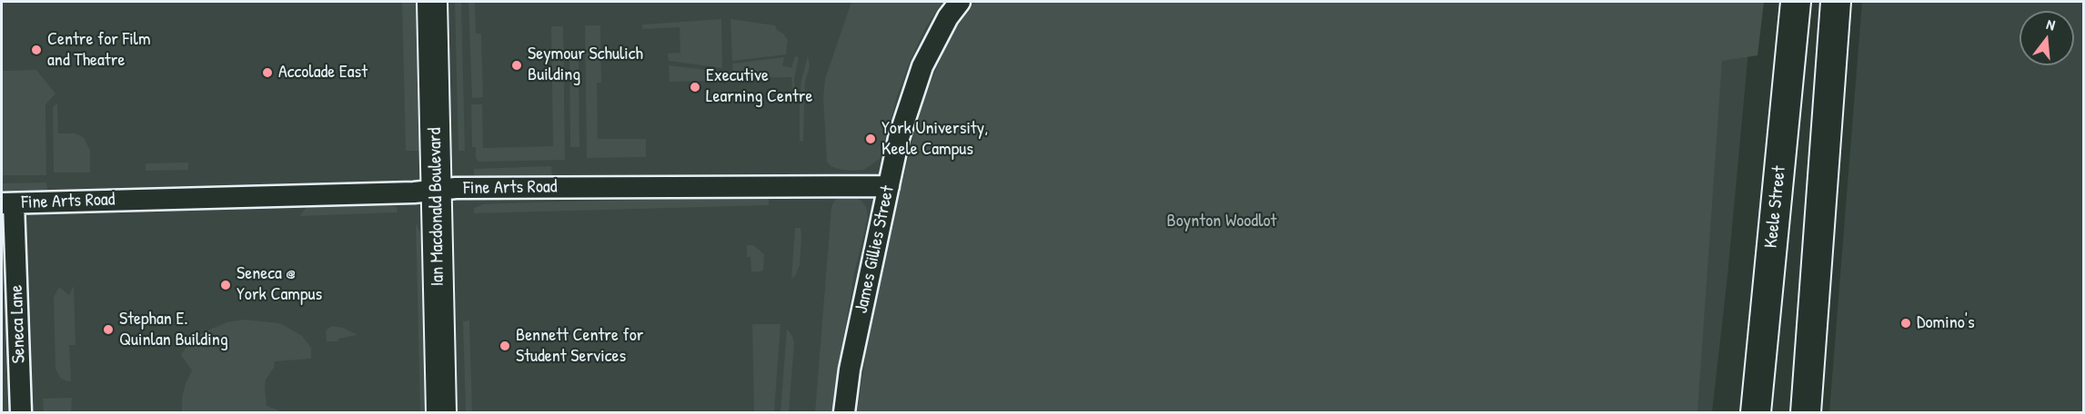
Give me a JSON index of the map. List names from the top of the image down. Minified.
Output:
{"streets":{"main road":["Ian Macdonald Boulevard","Keele Street"],"street":["Fine Arts Road","James Gillies Street","Seneca Lane"]},"crossings":[["Fine Arts Road","Ian Macdonald Boulevard"],["Fine Arts Road","James Gillies Street"],["Fine Arts Road","Seneca Lane"]],"parks":["Boynton Woodlot"],"places":["Centre for Film and Theatre","Seymour Schulich Building","Accolade East","Executive Learning Centre","York University, Keele Campus","Seneca @ York Campus","Domino's","Stephan E. Quinlan Building","Bennett Centre for Student Services"],"north":"top"}
